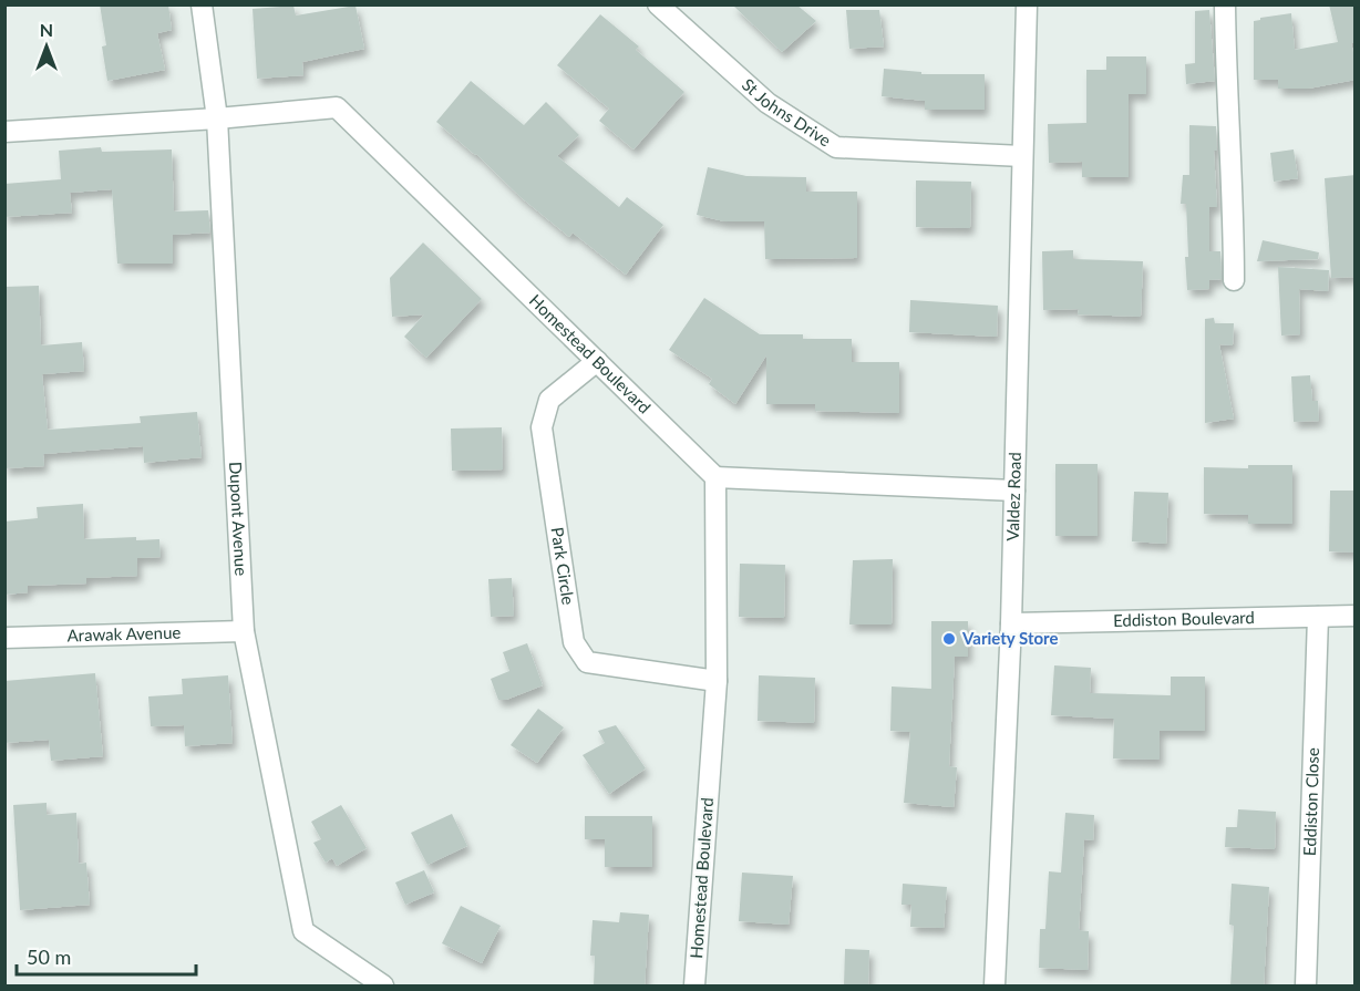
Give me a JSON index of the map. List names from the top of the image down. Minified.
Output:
{"streets":{"street":["St Johns Drive","Homestead Boulevard","Valdez Road","Dupont Avenue","Park Circle","Eddiston Boulevard","Arawak Avenue","Eddiston Close"]},"crossings":[["St Johns Drive","Valdez Road"],["Homestead Boulevard","Dupont Avenue"],["Homestead Boulevard","Park Circle"],["Valdez Road","Eddiston Boulevard"],["Dupont Avenue","Arawak Avenue"],["Eddiston Boulevard","Eddiston Close"]],"places":["Variety Store"],"scale_bar":"50 m","north":"top"}
